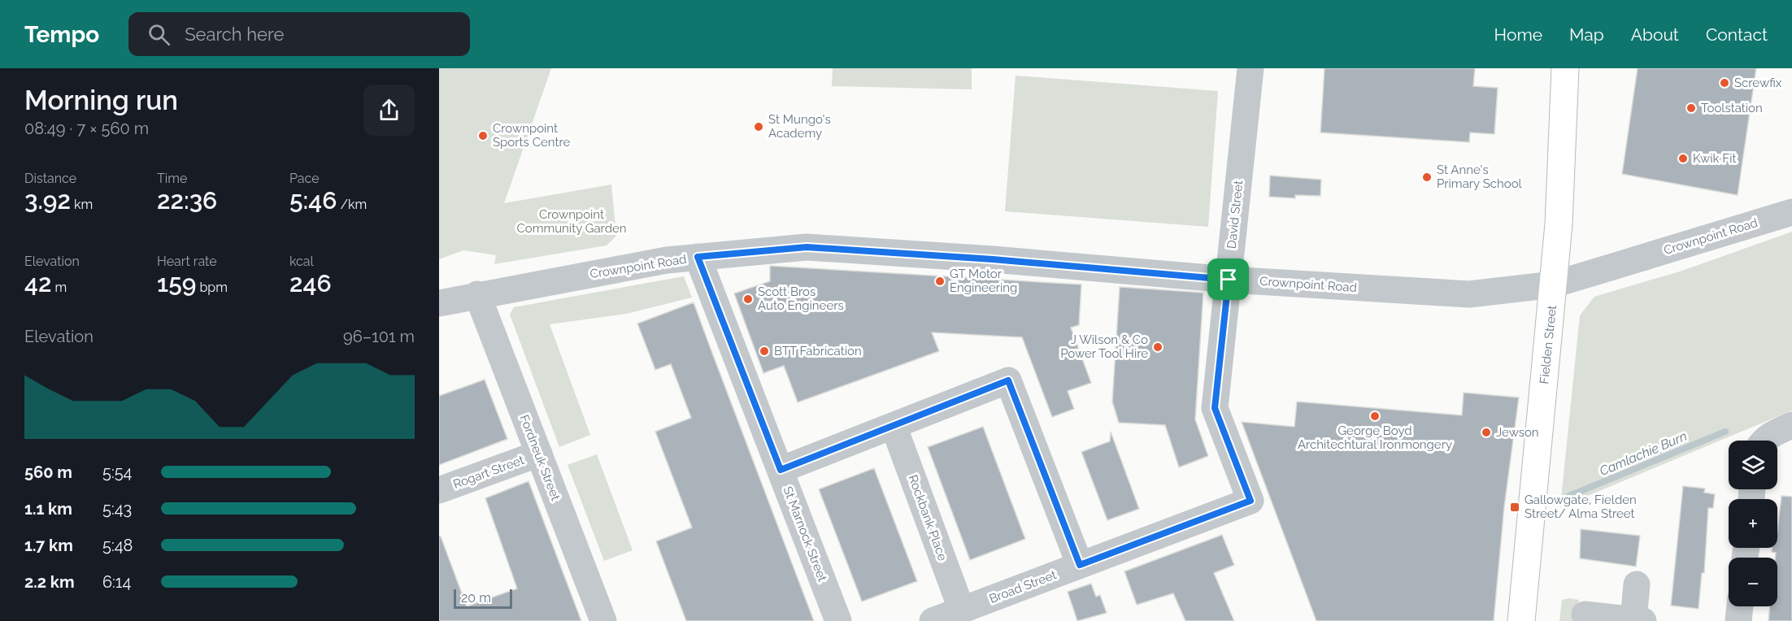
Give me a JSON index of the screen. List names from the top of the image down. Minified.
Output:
{"streets":{"main road":["Fielden Street"],"street":["David Street","Crownpoint Road","Fordneuk Street","Rogart Street","Rockbank Place","St Marnock Street","Broad Street"]},"crossings":[["David Street","Crownpoint Road"],["David Street","Broad Street"],["Crownpoint Road","Fielden Street"],["Crownpoint Road","Fordneuk Street"],["Crownpoint Road","St Marnock Street"],["Fordneuk Street","Rogart Street"],["Rockbank Place","Broad Street"]],"water":["Camlachie Burn"],"parks":["Crownpoint Community Garden"],"places":{"other":["Screwfix","Toolstation","St Mungo's Academy","Crownpoint Sports Centre","Kwik Fit","St Anne's Primary School","GT Motor Engineering","Scott Bros Auto Engineers","J Wilson & Co Power Tool Hire","BTT Fabrication","George Boyd Architechtural Ironmongery","Jewson"],"transit":["Gallowgate, Fielden Street/ Alma Street"]},"scale_bar":"20 m","page":{"header":"Tempo","search":"Search here","nav":["Home","Map","About","Contact"],"heading":["Morning run","08:49 · 7 × 560 m"],"stats":[["Distance","3.92 km"],["Time","22:36"],["Pace","5:46 /km"],["Elevation","42 m"],["Heart rate","159 bpm"],["kcal","246"]],"chart":["Elevation","96–101 m"],"map_buttons":["+","−"],"list":[{"name":"560 m","note":"5:54"},{"name":"1.1 km","note":"5:43"},{"name":"1.7 km","note":"5:48"},{"name":"2.2 km","note":"6:14"}],"scale":"20 m"}}
